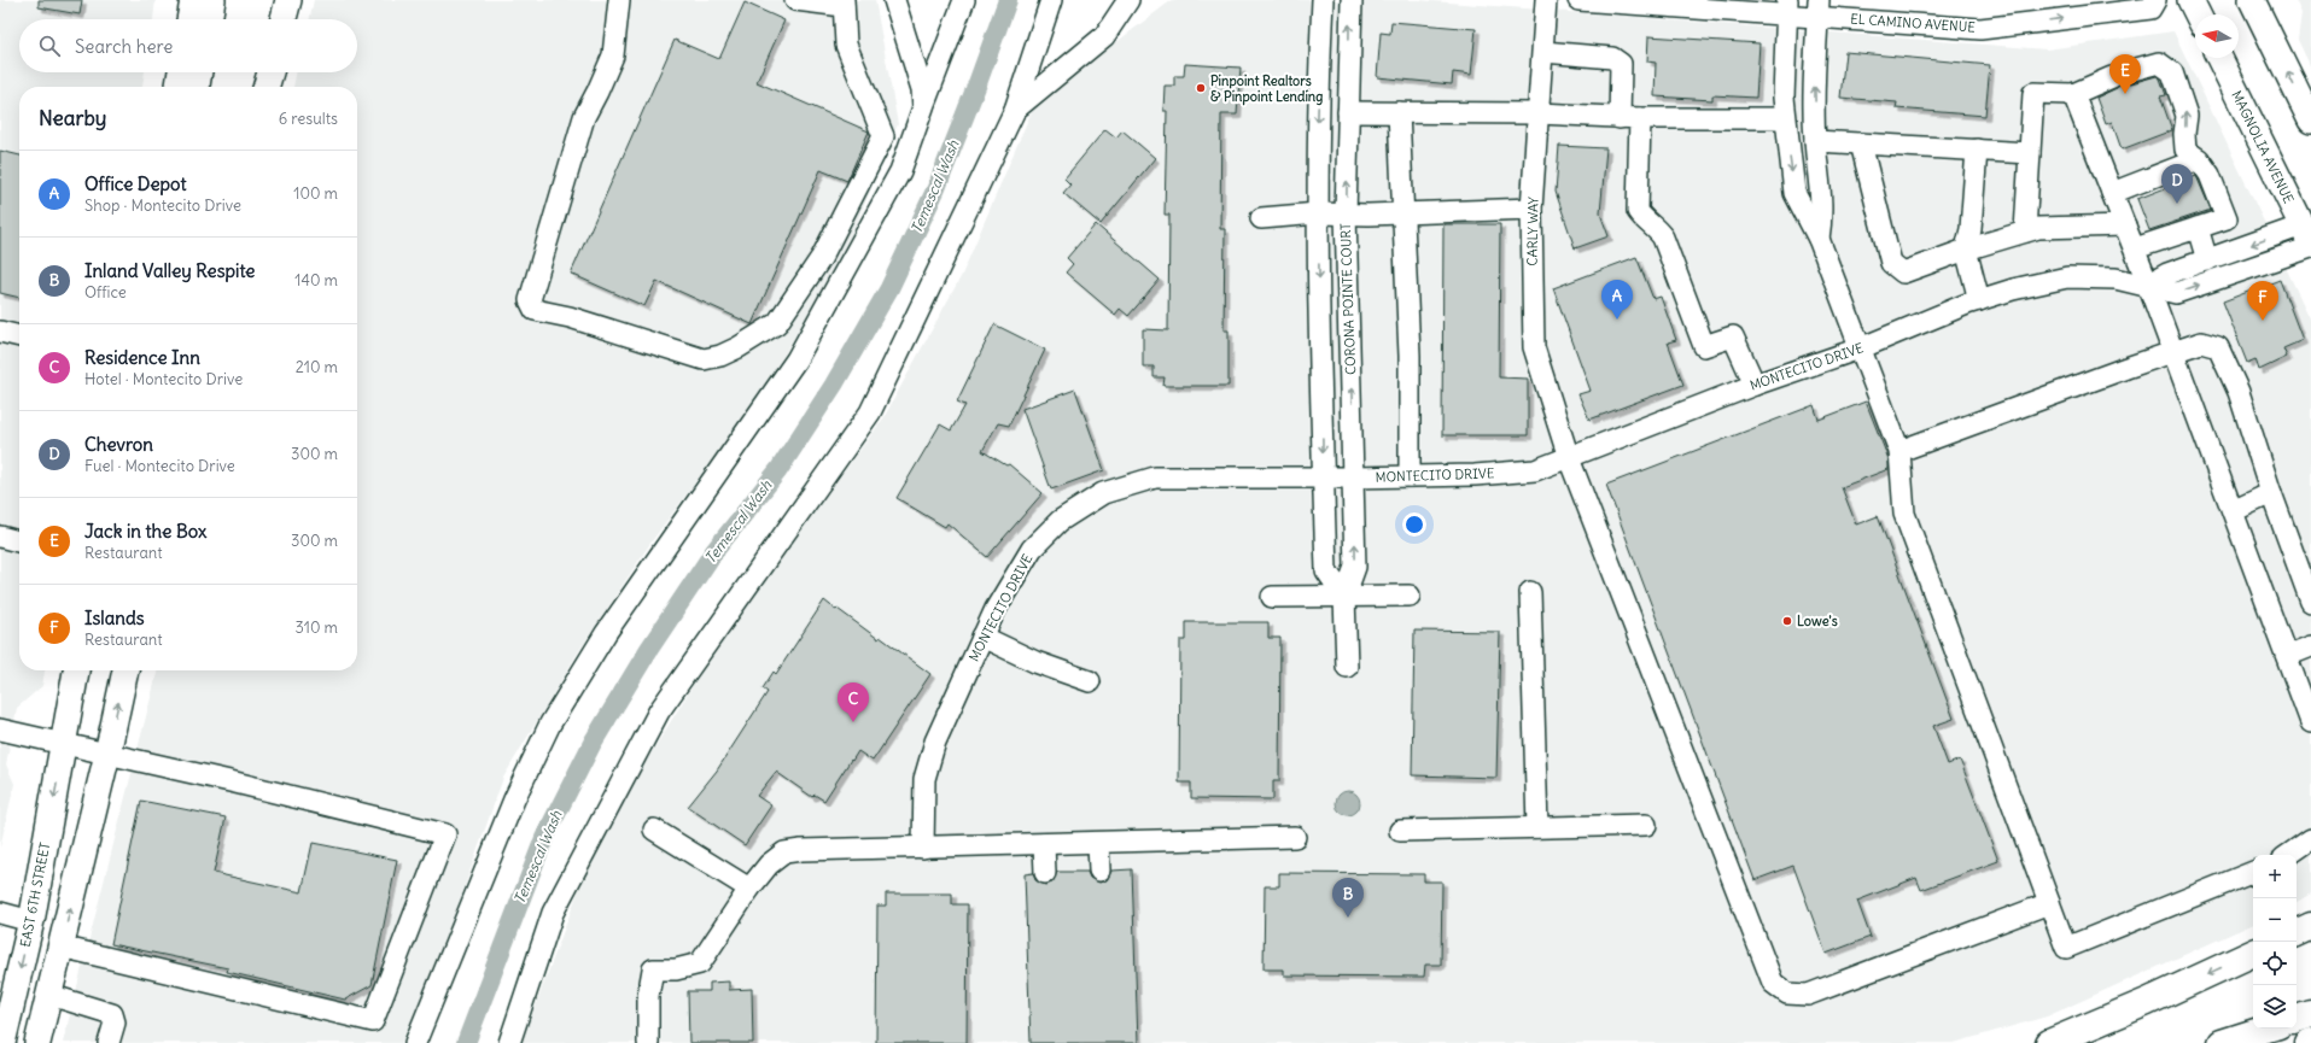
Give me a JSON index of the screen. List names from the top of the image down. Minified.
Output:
{"streets":{"main road":["MAGNOLIA AVENUE","EAST 6TH STREET"],"street":["EL CAMINO AVENUE","CARLY WAY","CORONA POINTE COURT","MONTECITO DRIVE"]},"crossings":[["MAGNOLIA AVENUE","MONTECITO DRIVE"],["CARLY WAY","MONTECITO DRIVE"],["CORONA POINTE COURT","MONTECITO DRIVE"]],"water":["Temescal Wash"],"places":["Pinpoint Realtors & Pinpoint Lending","Lowe's"],"north":"left","page":{"search":"Search here","pins":["E","D","A","F","C","B"],"heading":["Nearby","6 results"],"list":[{"mark":"A","name":"Office Depot","note":"Shop · Montecito Drive","value":"100 m"},{"mark":"B","name":"Inland Valley Respite","note":"Office","value":"140 m"},{"mark":"C","name":"Residence Inn","note":"Hotel · Montecito Drive","value":"210 m"},{"mark":"D","name":"Chevron","note":"Fuel · Montecito Drive","value":"300 m"},{"mark":"E","name":"Jack in the Box","note":"Restaurant","value":"300 m"},{"mark":"F","name":"Islands","note":"Restaurant","value":"310 m"}],"map_buttons":["+","−"]}}
